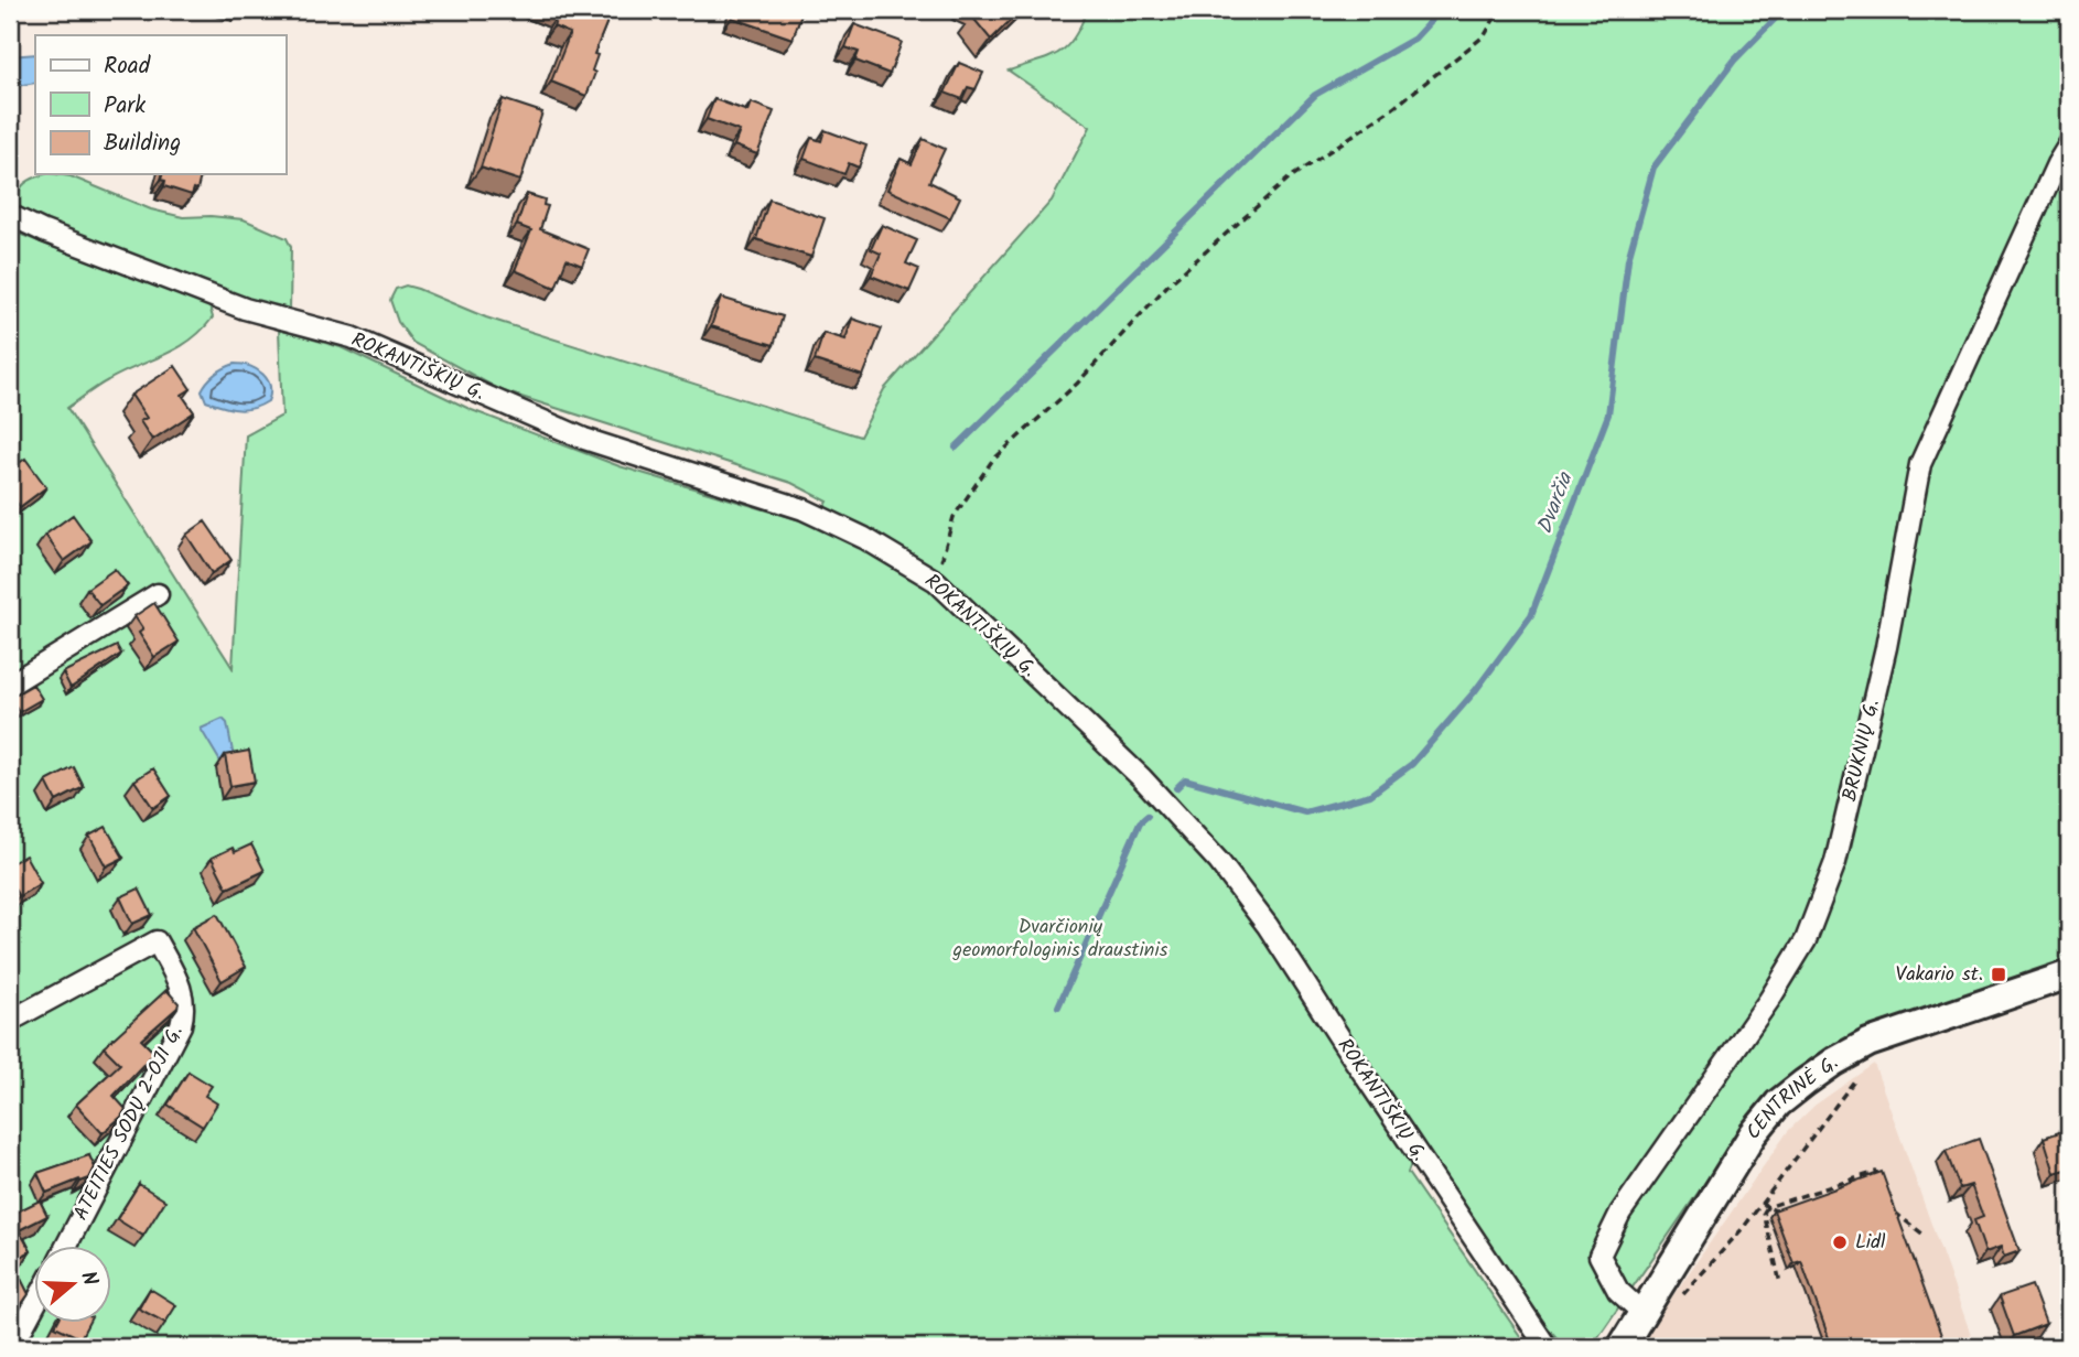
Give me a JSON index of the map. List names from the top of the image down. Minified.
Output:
{"streets":{"main road":["CENTRINĖ G."],"street":["ROKANTIŠKIŲ G.","BRUKNIŲ G.","ATEITIES SODŲ 2-OJI G."]},"crossings":[["BRUKNIŲ G.","CENTRINĖ G."]],"water":["Dvarčia"],"parks":["Dvarčionių geomorfologinis draustinis"],"places":{"transit":["Vakario st."],"other":["Lidl"]},"legend":["Road","Park","Building"],"north":"right"}
